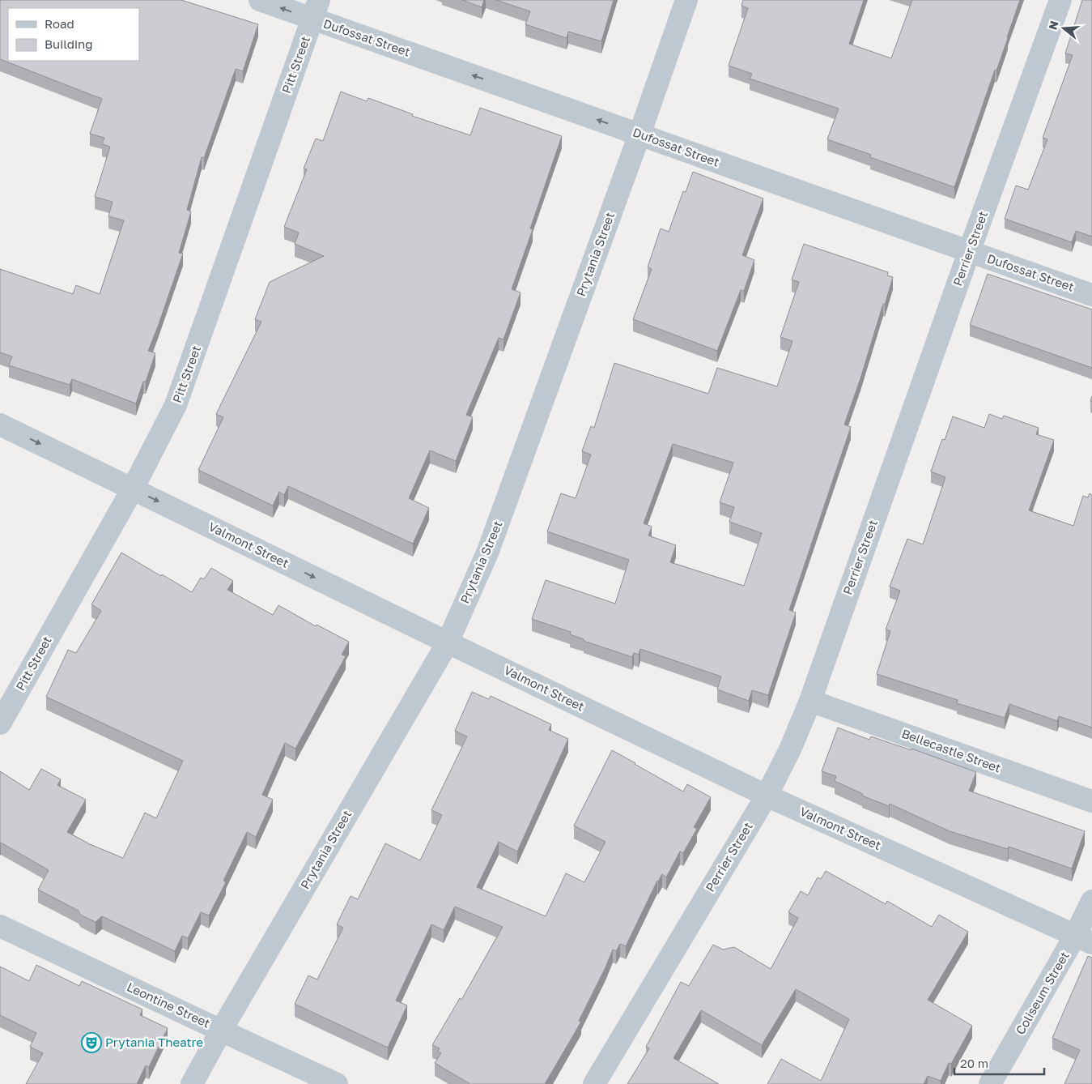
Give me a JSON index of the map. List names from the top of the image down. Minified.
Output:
{"streets":{"street":["Dufossat Street","Pitt Street","Perrier Street","Prytania Street","Valmont Street","Bellecastle Street","Coliseum Street","Leontine Street"]},"crossings":[["Dufossat Street","Pitt Street"],["Dufossat Street","Perrier Street"],["Dufossat Street","Prytania Street"],["Pitt Street","Valmont Street"],["Perrier Street","Valmont Street"],["Perrier Street","Bellecastle Street"],["Prytania Street","Valmont Street"],["Prytania Street","Leontine Street"],["Valmont Street","Coliseum Street"]],"one_way":["Dufossat Street","Valmont Street"],"places":{"theatre":["Prytania Theatre"]},"legend":["Road","Building"],"scale_bar":"20 m","north":"left"}
